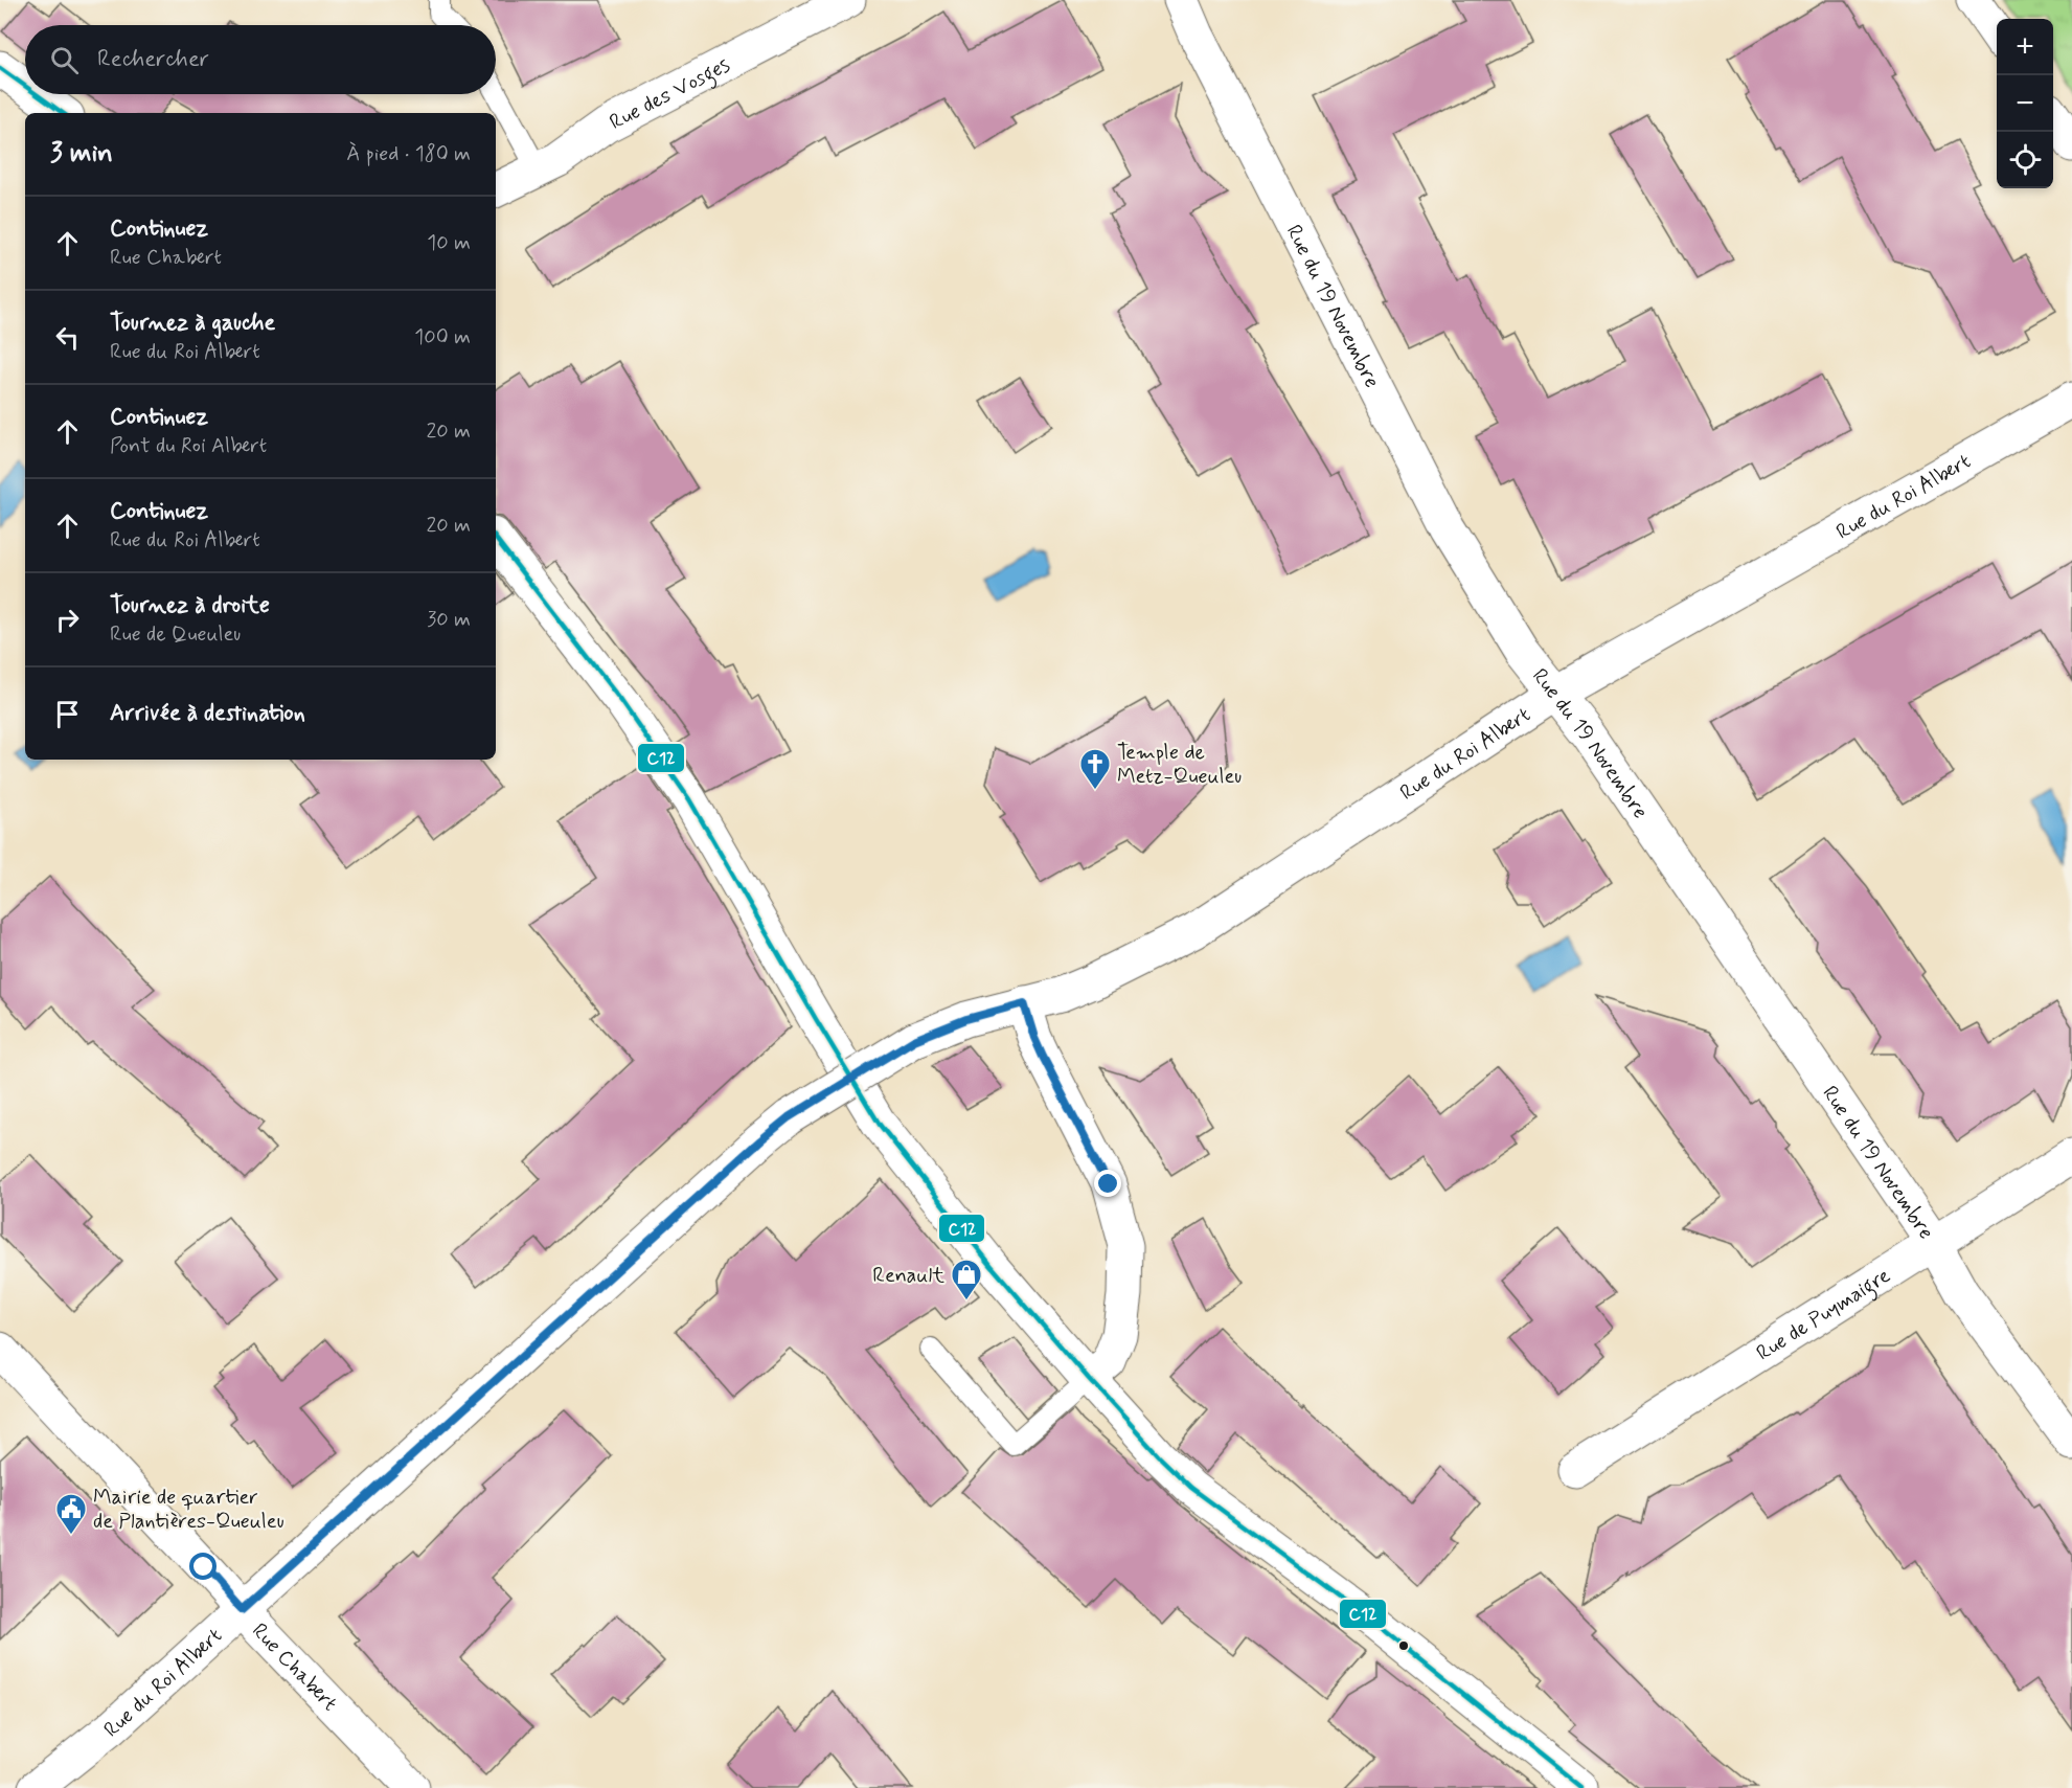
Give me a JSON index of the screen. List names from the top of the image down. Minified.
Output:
{"streets":{"street":["Rue des Vosges","Rue du 19 Novembre","Rue du Roi Albert","Rue de Puymaigre","Rue Chabert"]},"crossings":[["Rue du 19 Novembre","Rue du Roi Albert"],["Rue du 19 Novembre","Rue de Puymaigre"],["Rue du Roi Albert","Rue Chabert"]],"places":{"church":["Temple de Metz-Queuleu"],"shop":["Renault"],"public building":["Mairie de quartier de Plantières-Queuleu"]},"lines":["transit line C12"],"page":{"map_buttons":["+","−"],"search":"Rechercher","heading":["3 min","À pied · 180 m"],"list":[["Continuez","Rue Chabert","10 m"],["Tournez à gauche","Rue du Roi Albert","100 m"],["Continuez","Pont du Roi Albert","20 m"],["Continuez","Rue du Roi Albert","20 m"],["Tournez à droite","Rue de Queuleu","30 m"],"Arrivée à destination"]}}
